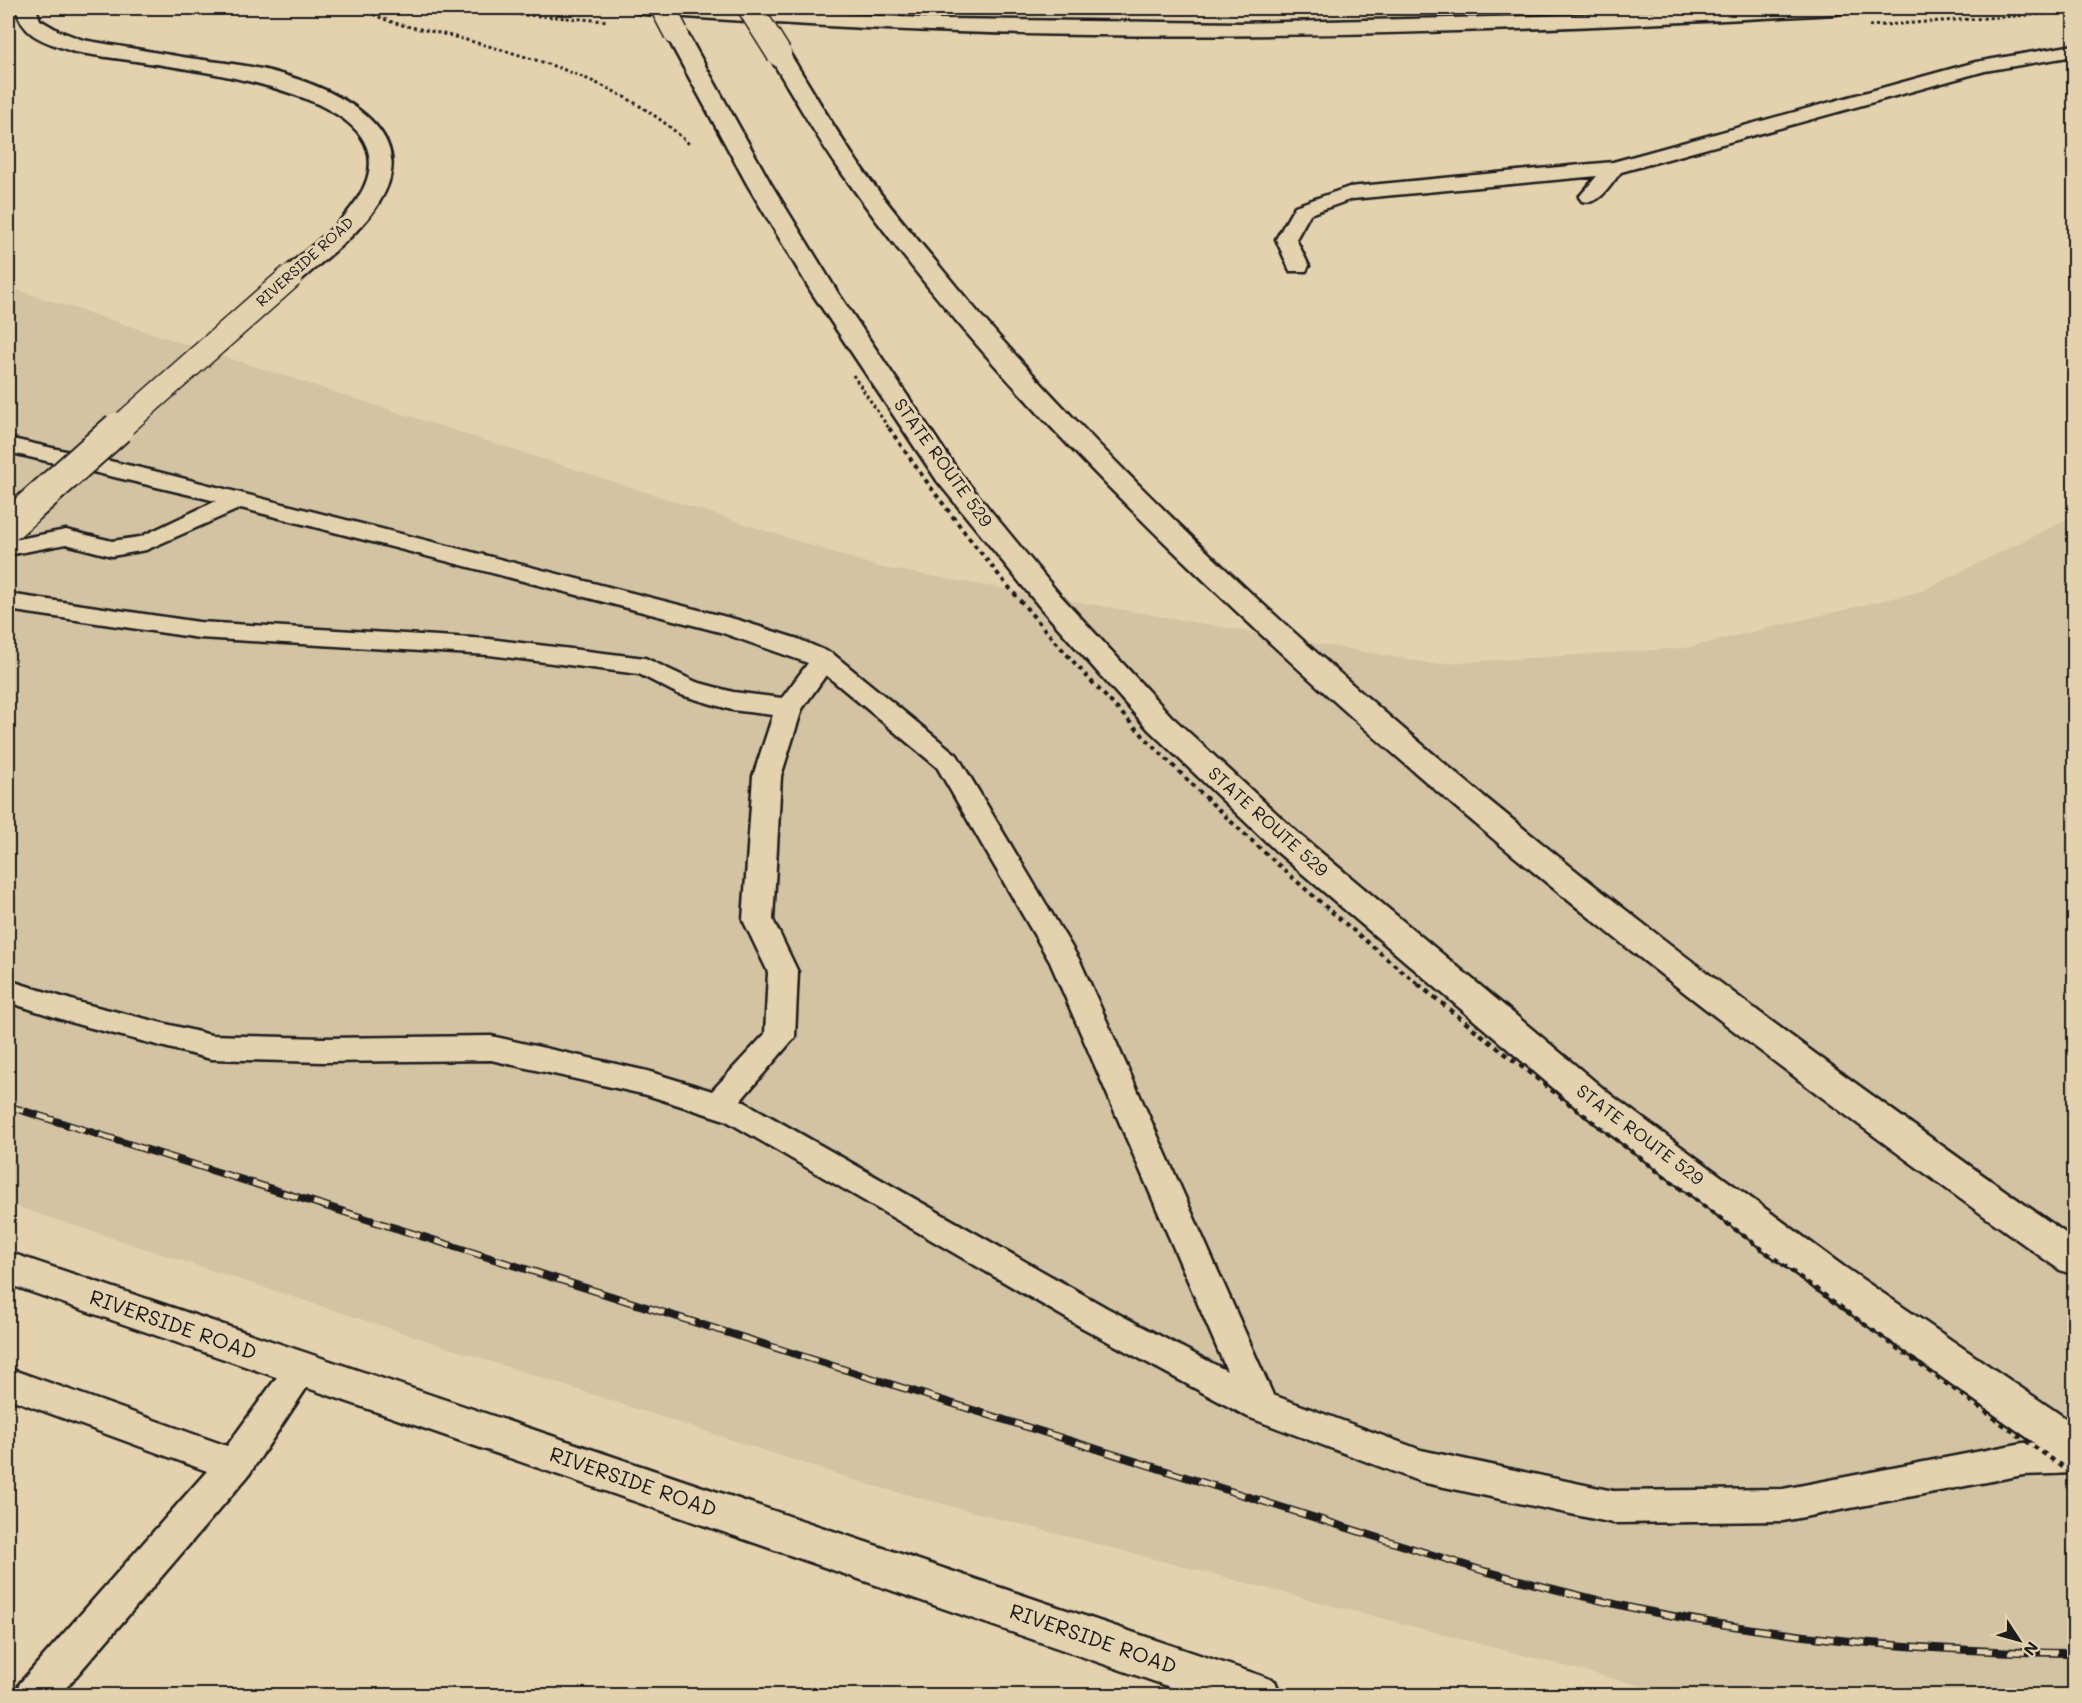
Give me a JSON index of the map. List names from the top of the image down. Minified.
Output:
{"streets":{"main road":["RIVERSIDE ROAD","STATE ROUTE 529"]},"north":"bottom right"}
